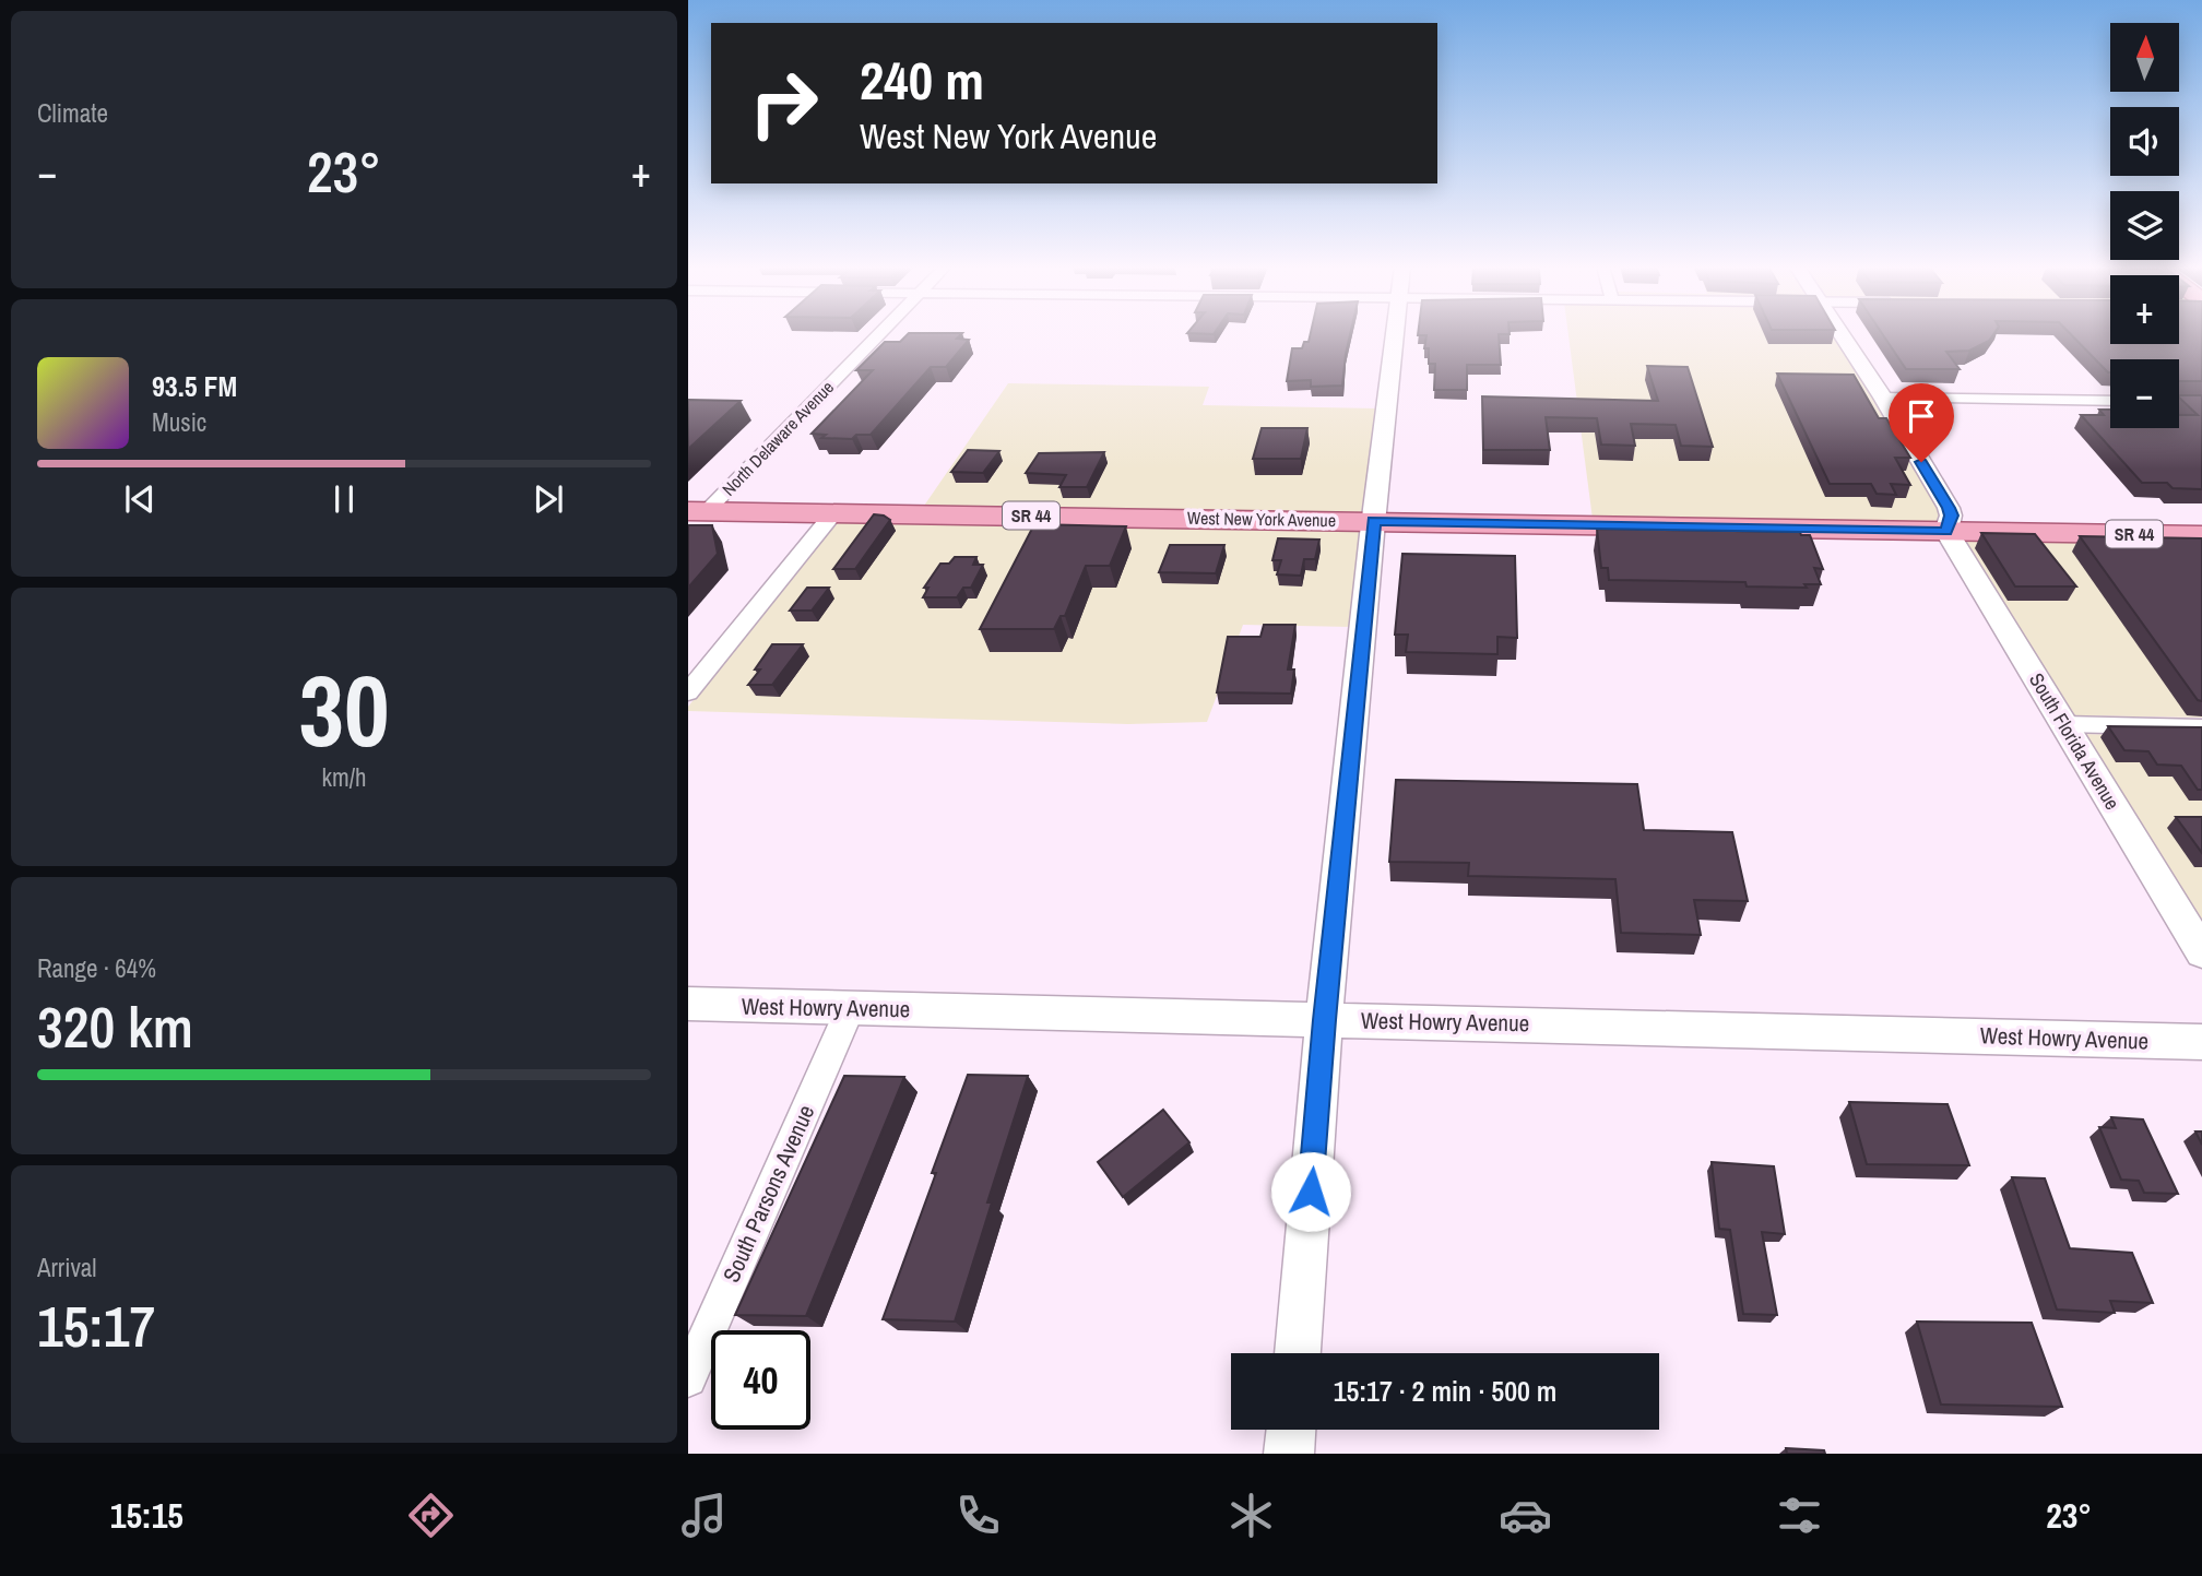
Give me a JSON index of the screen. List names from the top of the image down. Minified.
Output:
{"streets":{"main road":["SR 44","West New York Avenue"],"street":["North Delaware Avenue","South Florida Avenue","West Howry Avenue","South Parsons Avenue"]},"crossings":[["North Delaware Avenue","West New York Avenue"],["West New York Avenue","South Florida Avenue"],["West Howry Avenue","South Parsons Avenue"]],"north":"top","page":{"tile":["Climate",["30","km/h"],["Range · 64%","320 km"],["Arrival","15:17"]],"map_buttons":["+","−"],"turn":["240 m","West New York Avenue"],"heat":["−","23°","+"],"song":["93.5 FM","Music"],"limit":"40","trip":"15:17 · 2 min · 500 m","tabs":["15:15","23°"]}}
